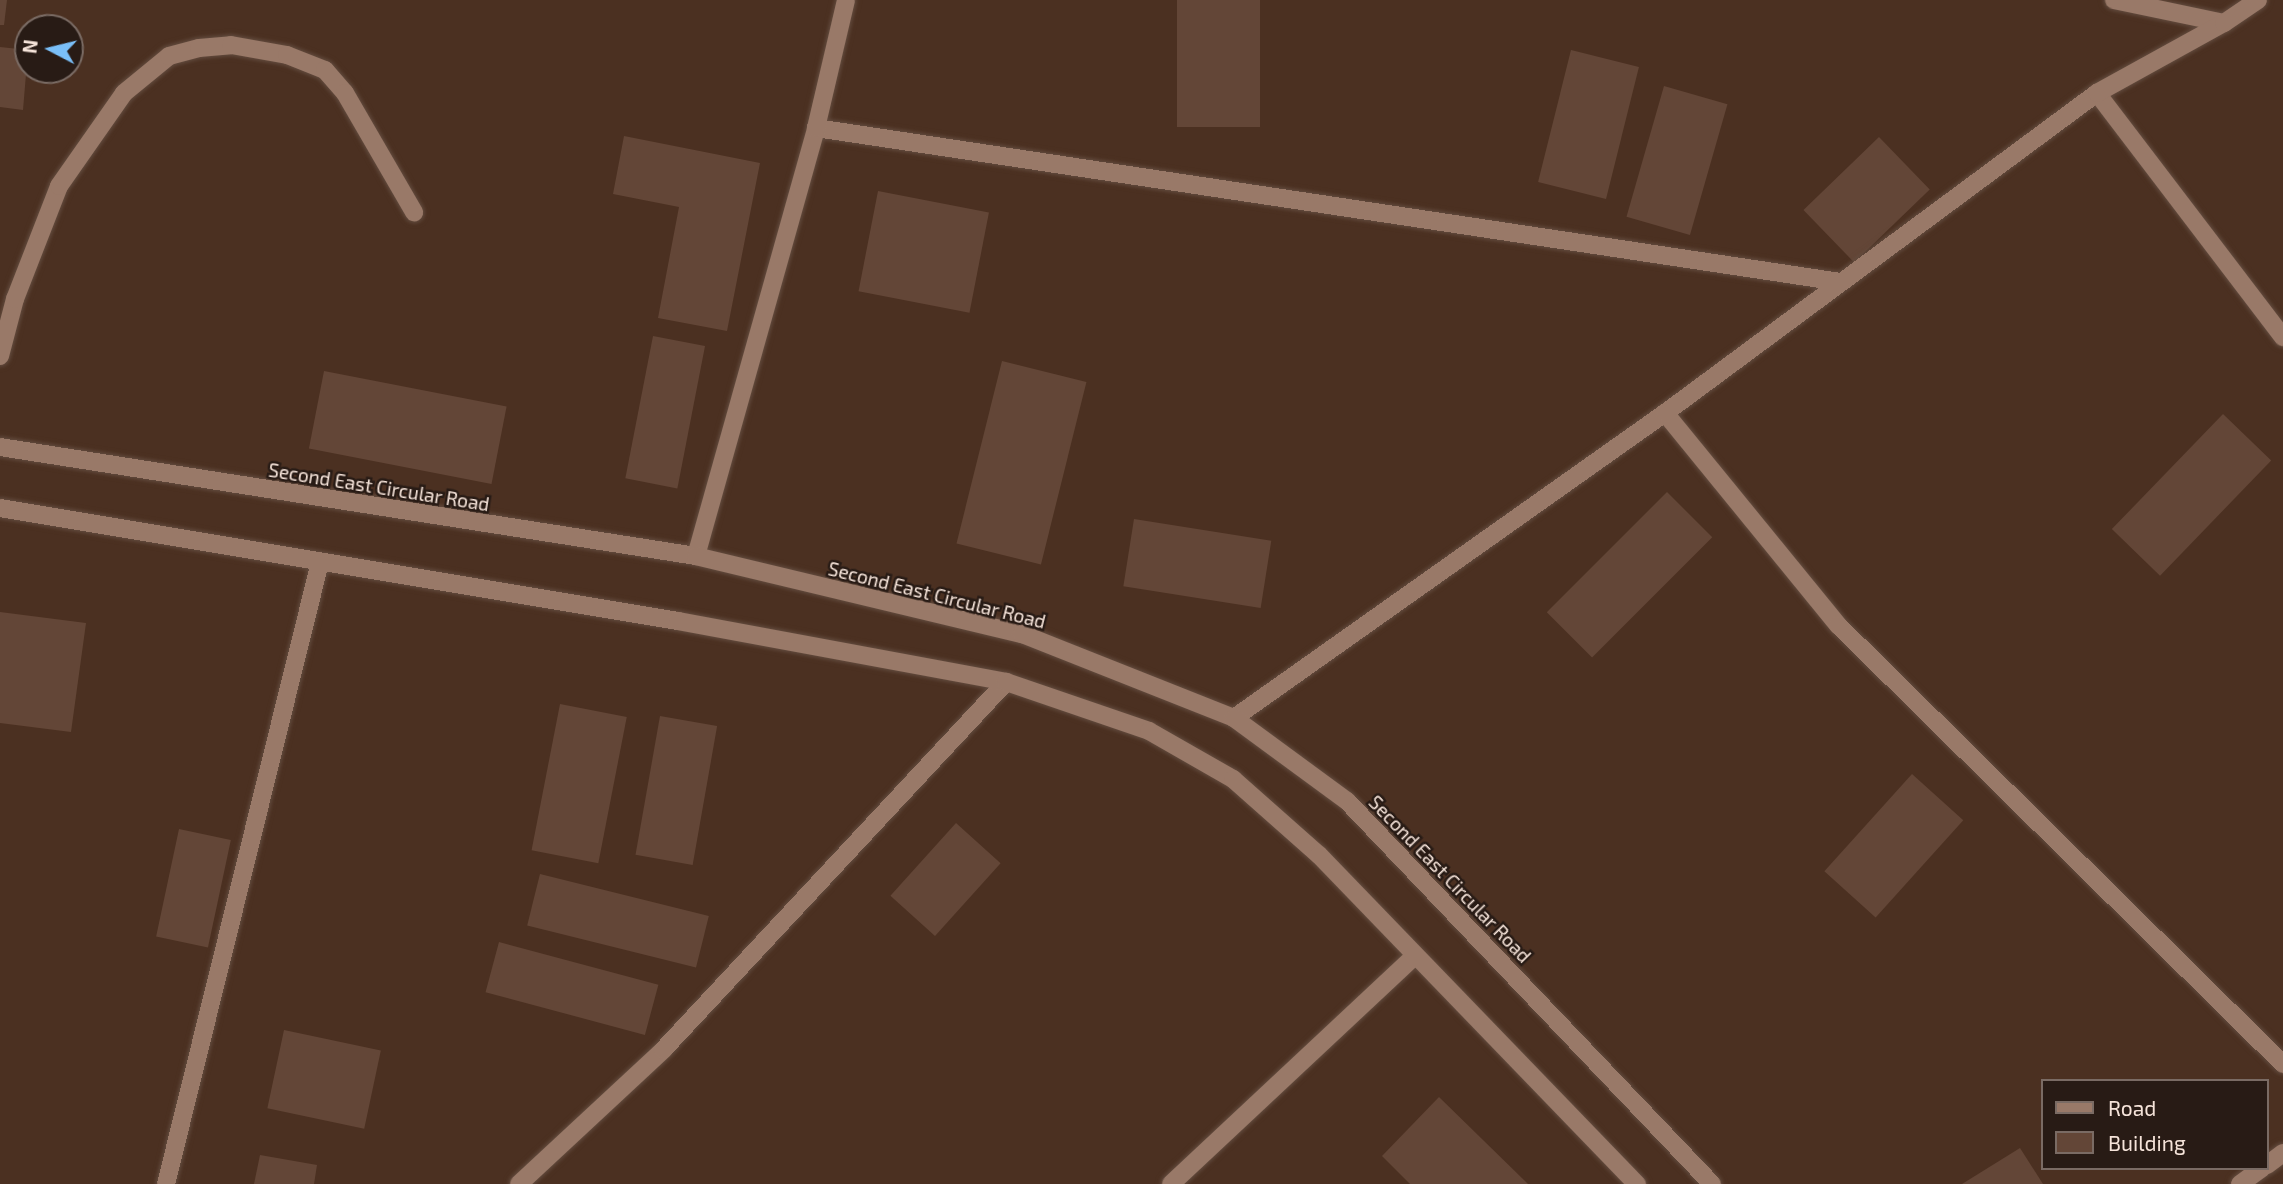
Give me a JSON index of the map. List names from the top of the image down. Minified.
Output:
{"streets":{"street":["Second East Circular Road"]},"legend":["Road","Building"],"north":"left"}
